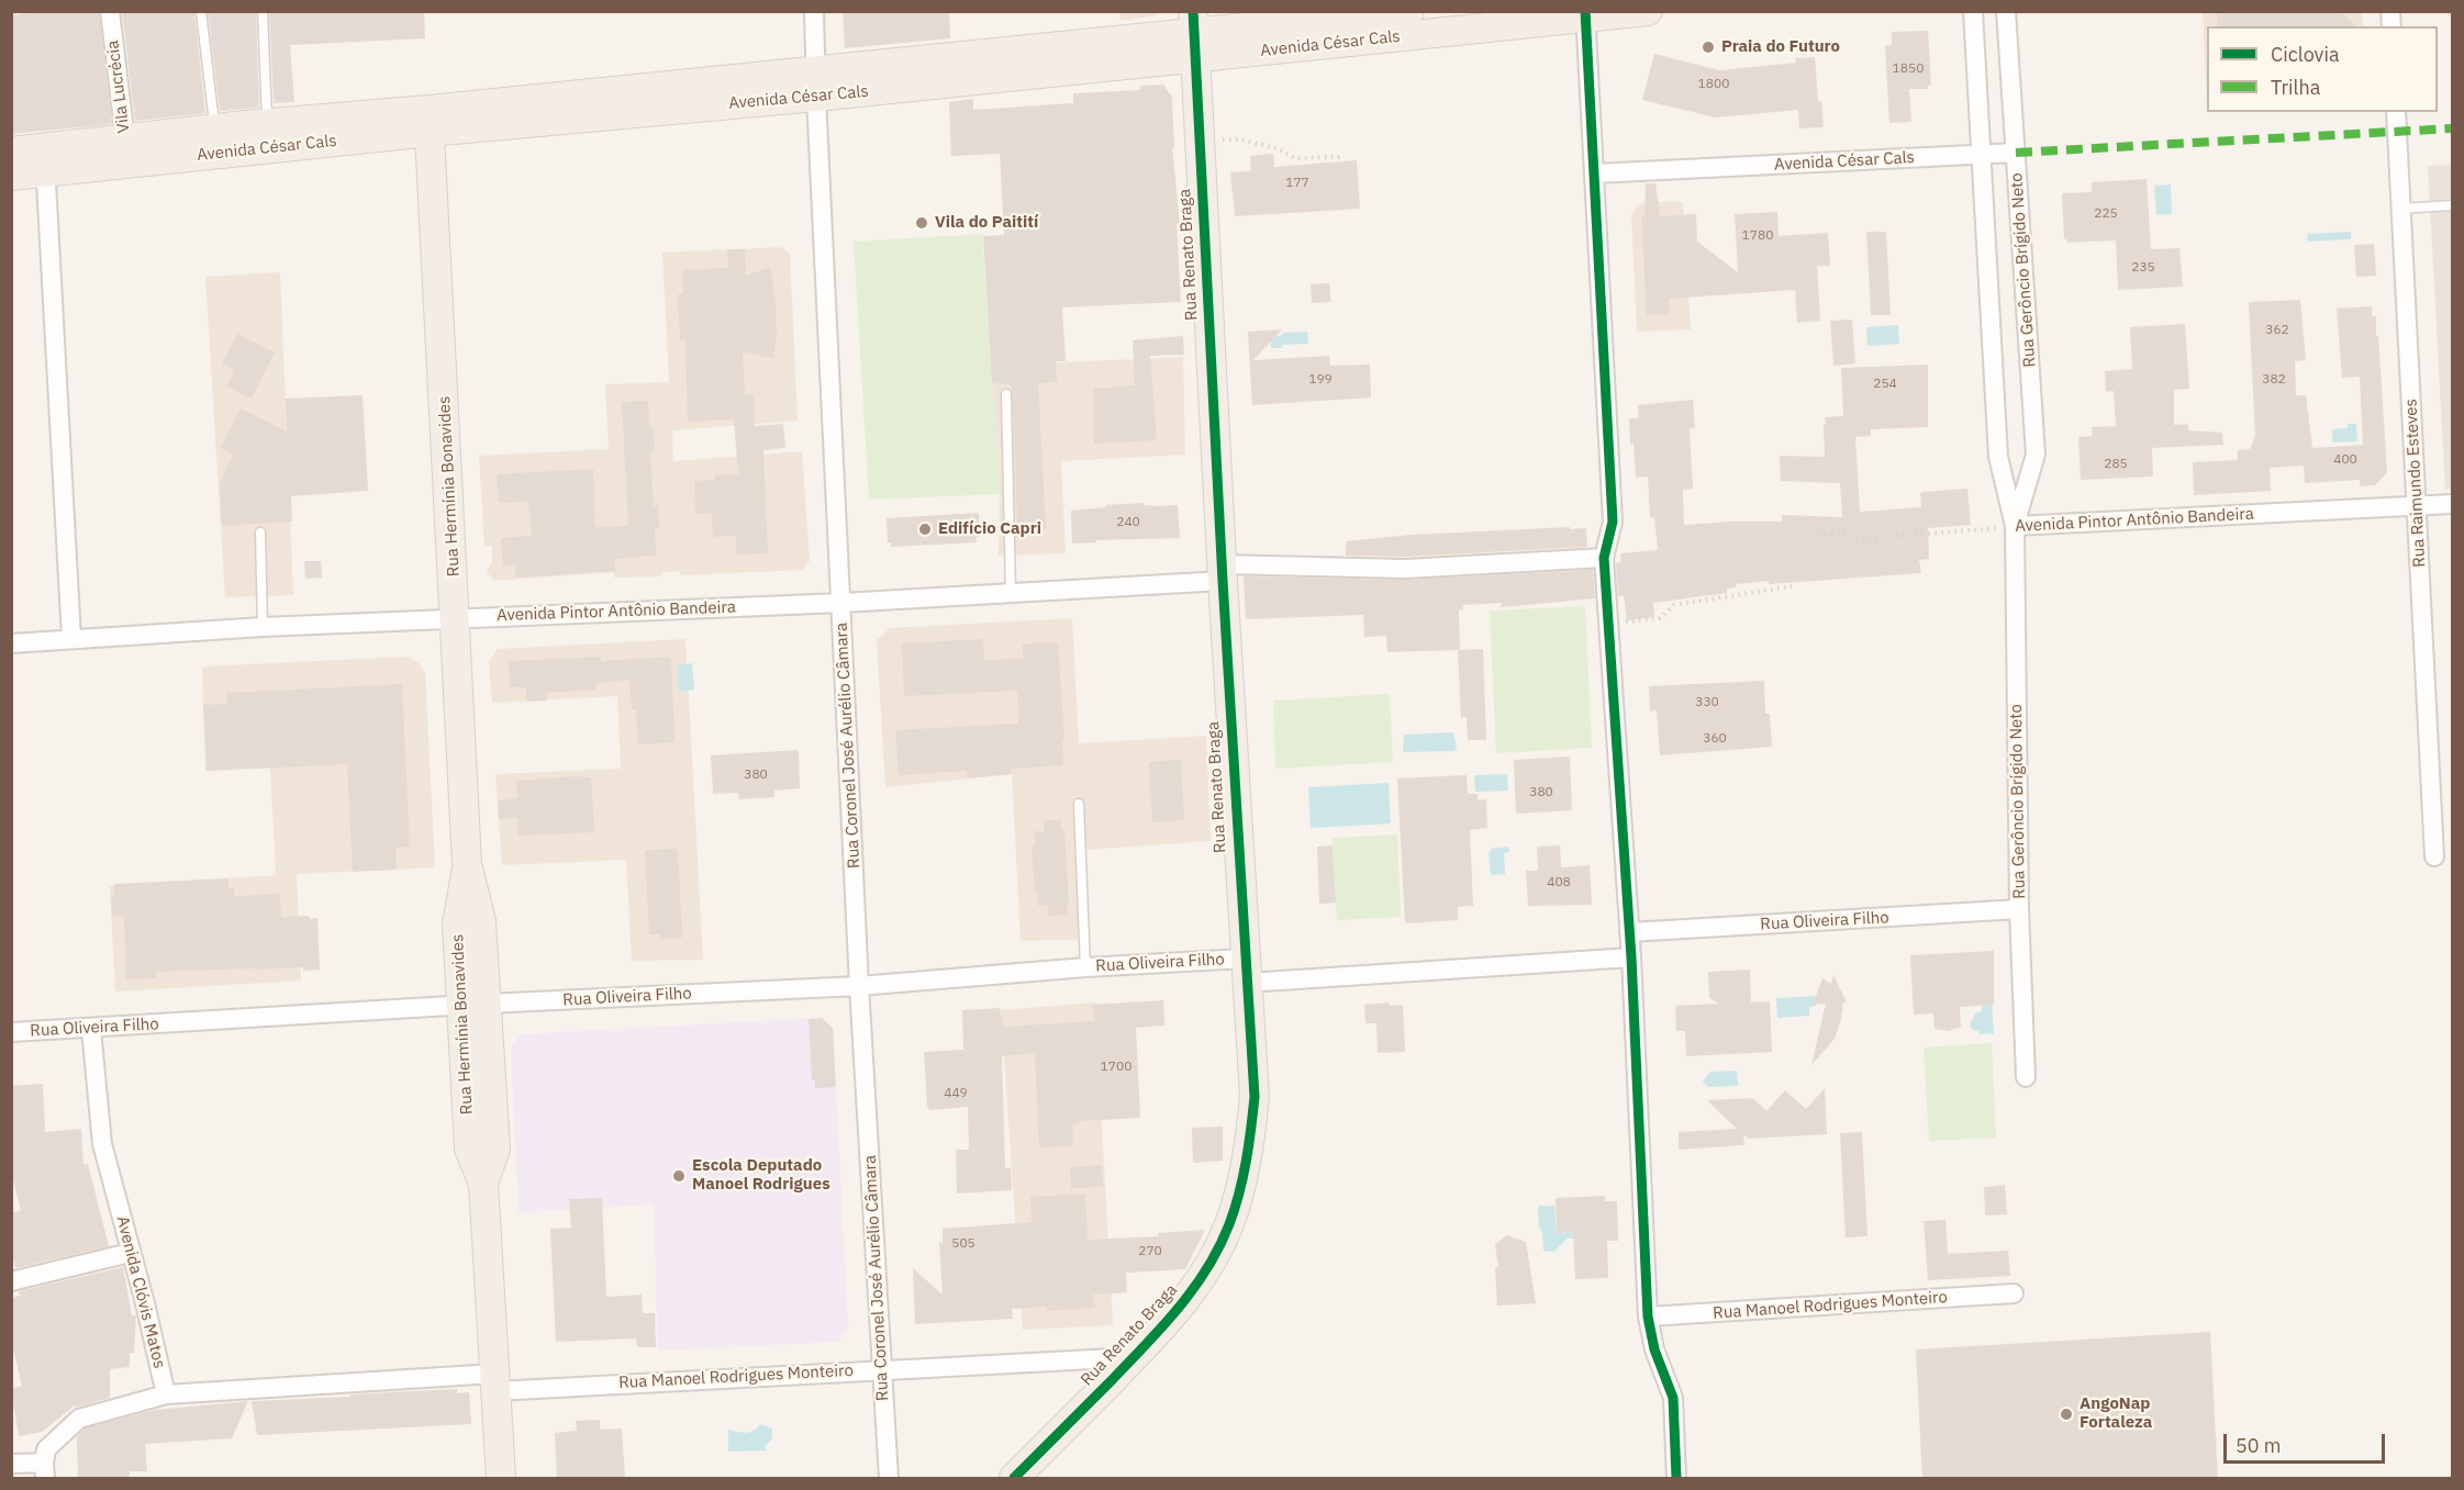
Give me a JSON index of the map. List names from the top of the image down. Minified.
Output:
{"streets":{"main road":["Avenida César Cals","Rua Renato Braga","Rua Hermínia Bonavides"],"street":["Vila Lucrécia","Rua Gerôncio Brígido Neto","Rua Raimundo Esteves","Avenida Pintor Antônio Bandeira","Rua Coronel José Aurélio Câmara","Rua Oliveira Filho","Avenida Clóvis Matos","Rua Manoel Rodrigues Monteiro"]},"crossings":[["Avenida César Cals","Vila Lucrécia"],["Avenida César Cals","Rua Renato Braga"],["Avenida César Cals","Rua Gerôncio Brígido Neto"],["Avenida César Cals","Rua Hermínia Bonavides"],["Avenida César Cals","Rua Coronel José Aurélio Câmara"],["Rua Renato Braga","Avenida Pintor Antônio Bandeira"],["Rua Renato Braga","Rua Oliveira Filho"],["Rua Renato Braga","Rua Manoel Rodrigues Monteiro"],["Rua Gerôncio Brígido Neto","Avenida Pintor Antônio Bandeira"],["Rua Gerôncio Brígido Neto","Rua Oliveira Filho"],["Rua Raimundo Esteves","Avenida Pintor Antônio Bandeira"],["Rua Hermínia Bonavides","Avenida Pintor Antônio Bandeira"],["Rua Hermínia Bonavides","Rua Oliveira Filho"],["Rua Hermínia Bonavides","Rua Manoel Rodrigues Monteiro"],["Avenida Pintor Antônio Bandeira","Rua Coronel José Aurélio Câmara"],["Rua Coronel José Aurélio Câmara","Rua Oliveira Filho"],["Rua Coronel José Aurélio Câmara","Rua Manoel Rodrigues Monteiro"],["Rua Oliveira Filho","Avenida Clóvis Matos"],["Avenida Clóvis Matos","Rua Manoel Rodrigues Monteiro"]],"places":["Praia do Futuro","Vila do Paitití","Edifício Capri","Escola Deputado Manoel Rodrigues","AngoNap Fortaleza"],"house_numbers":["1850","1800","177","225","1780","235","362","199","382","254","400","285","240","330","360","380","380","408","1700","449","505","270"],"legend":["Ciclovia","Trilha"],"scale_bar":"50 m"}
